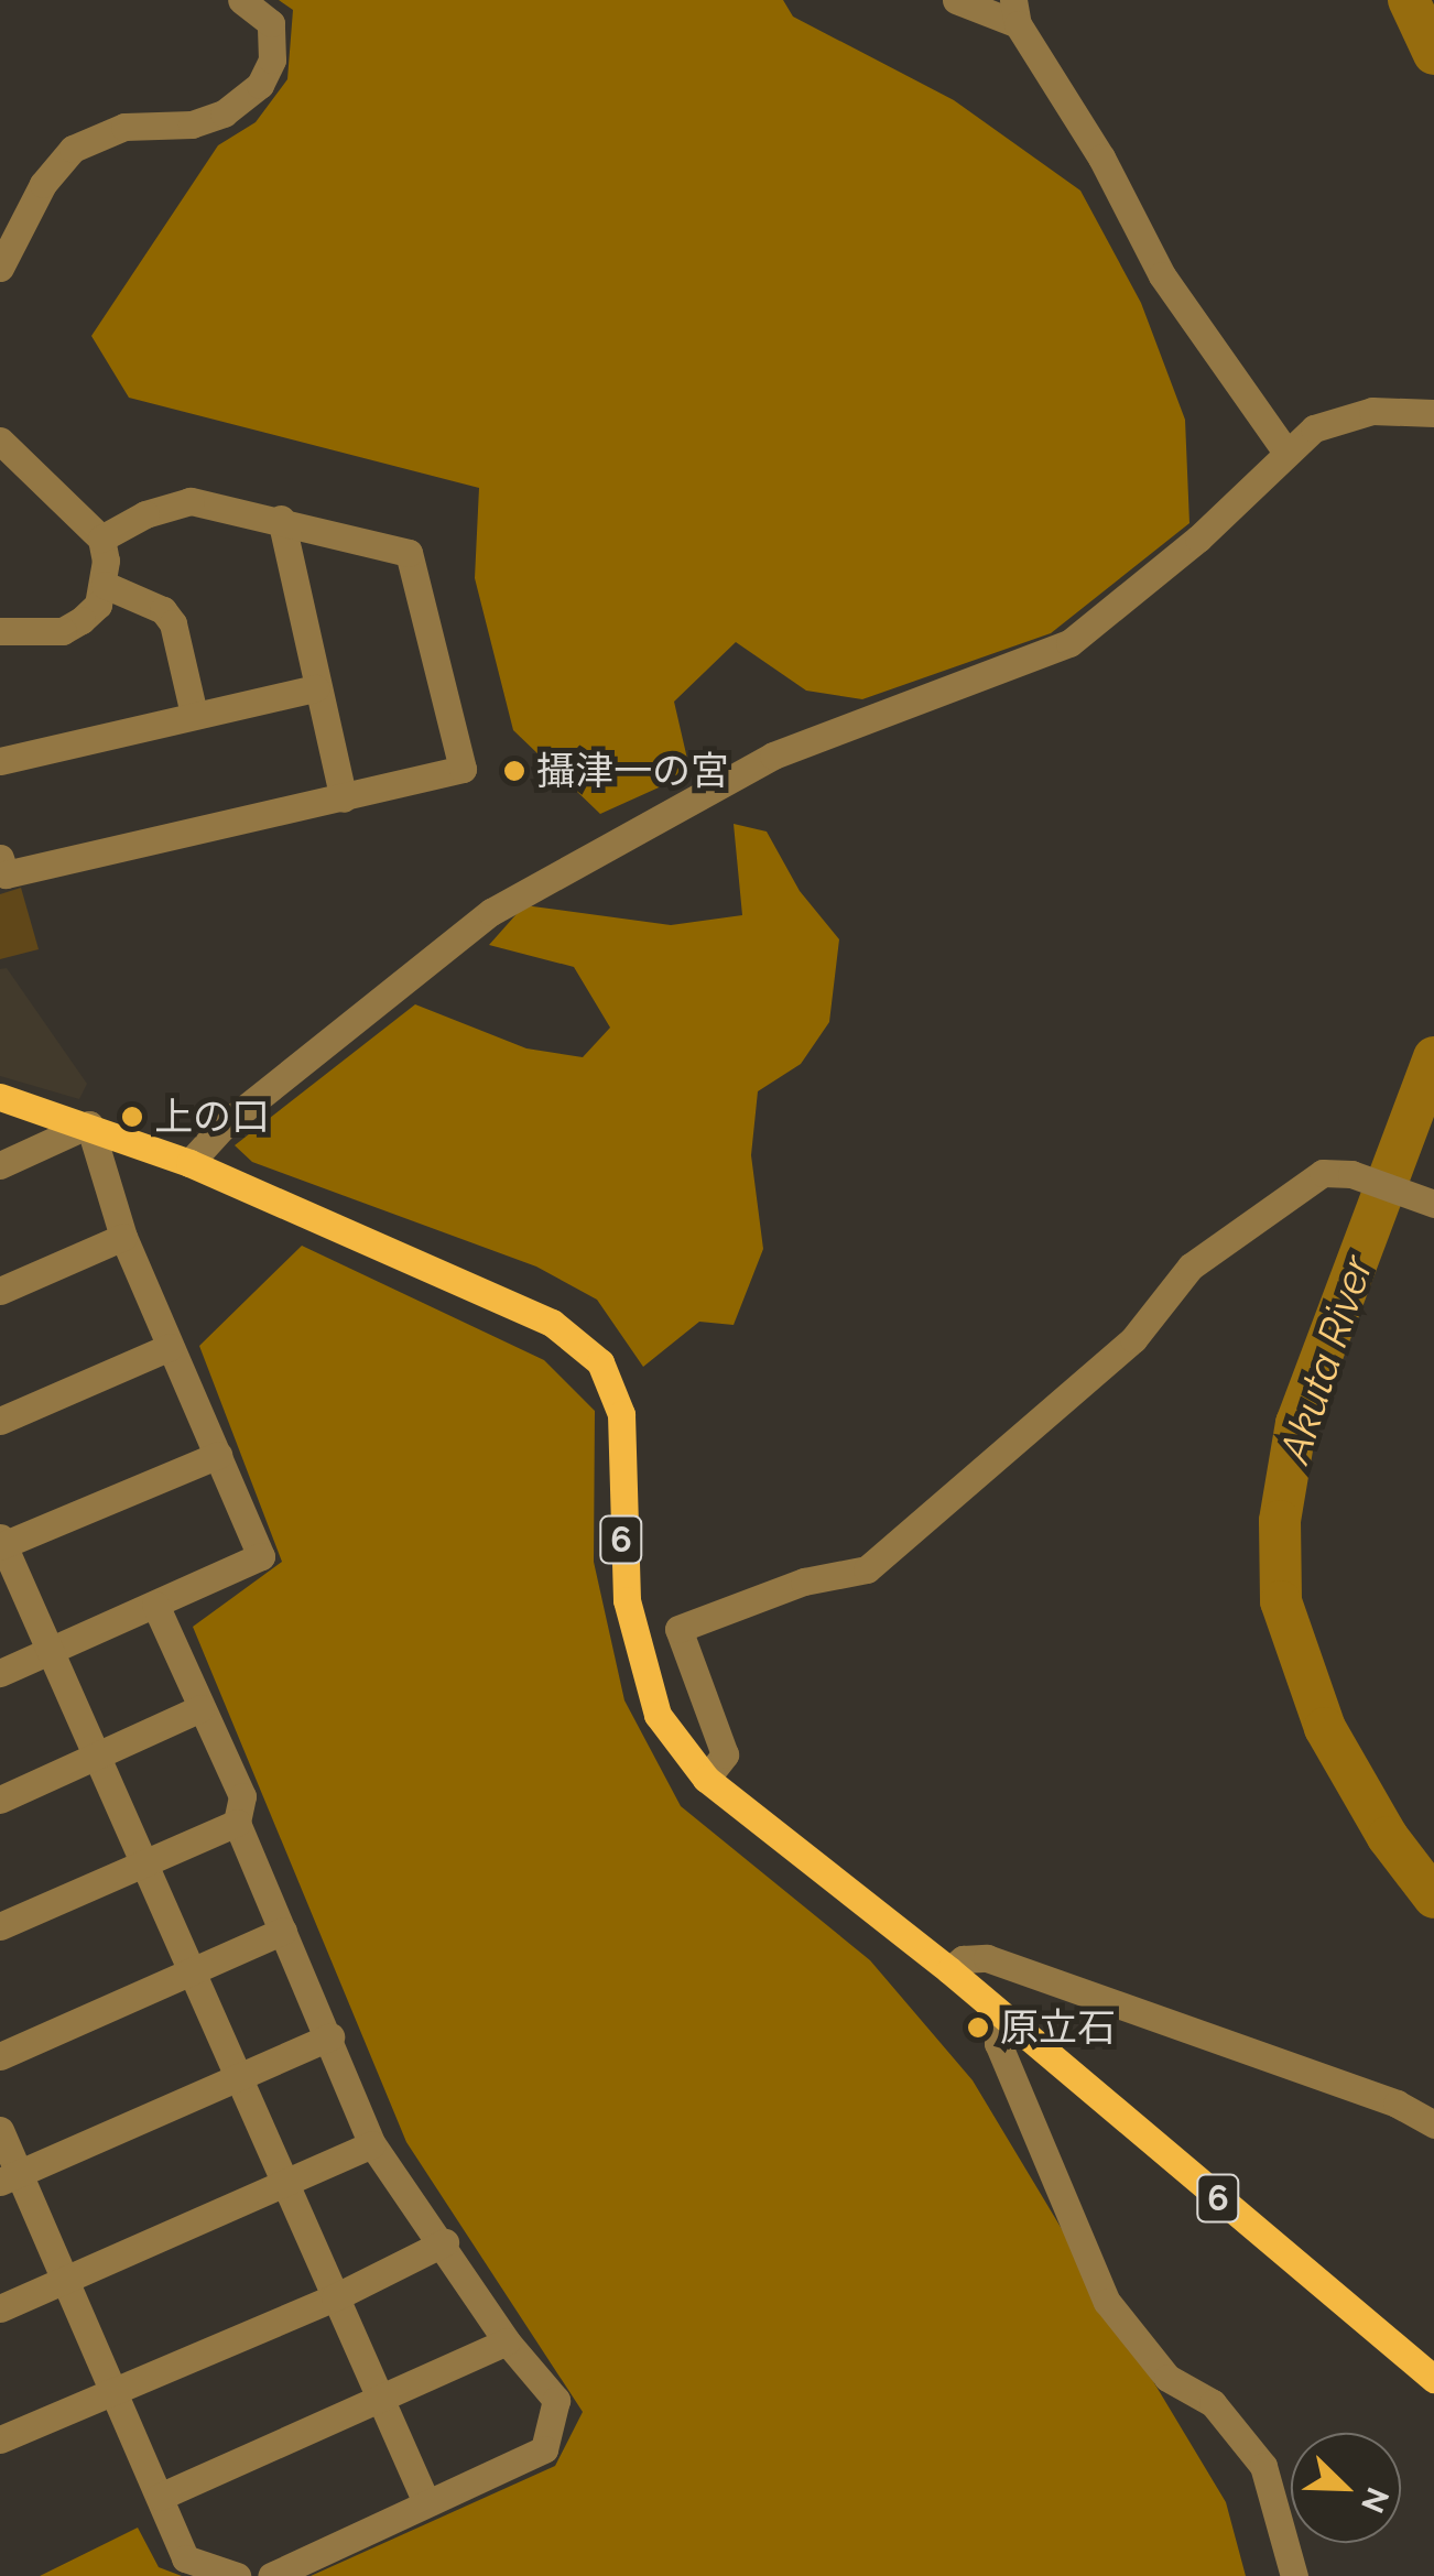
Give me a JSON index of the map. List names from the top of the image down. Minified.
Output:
{"streets":{"main road":["6"]},"water":["Akuta River"],"places":["攝津一の宮","上の口","原立石"],"north":"bottom right"}
